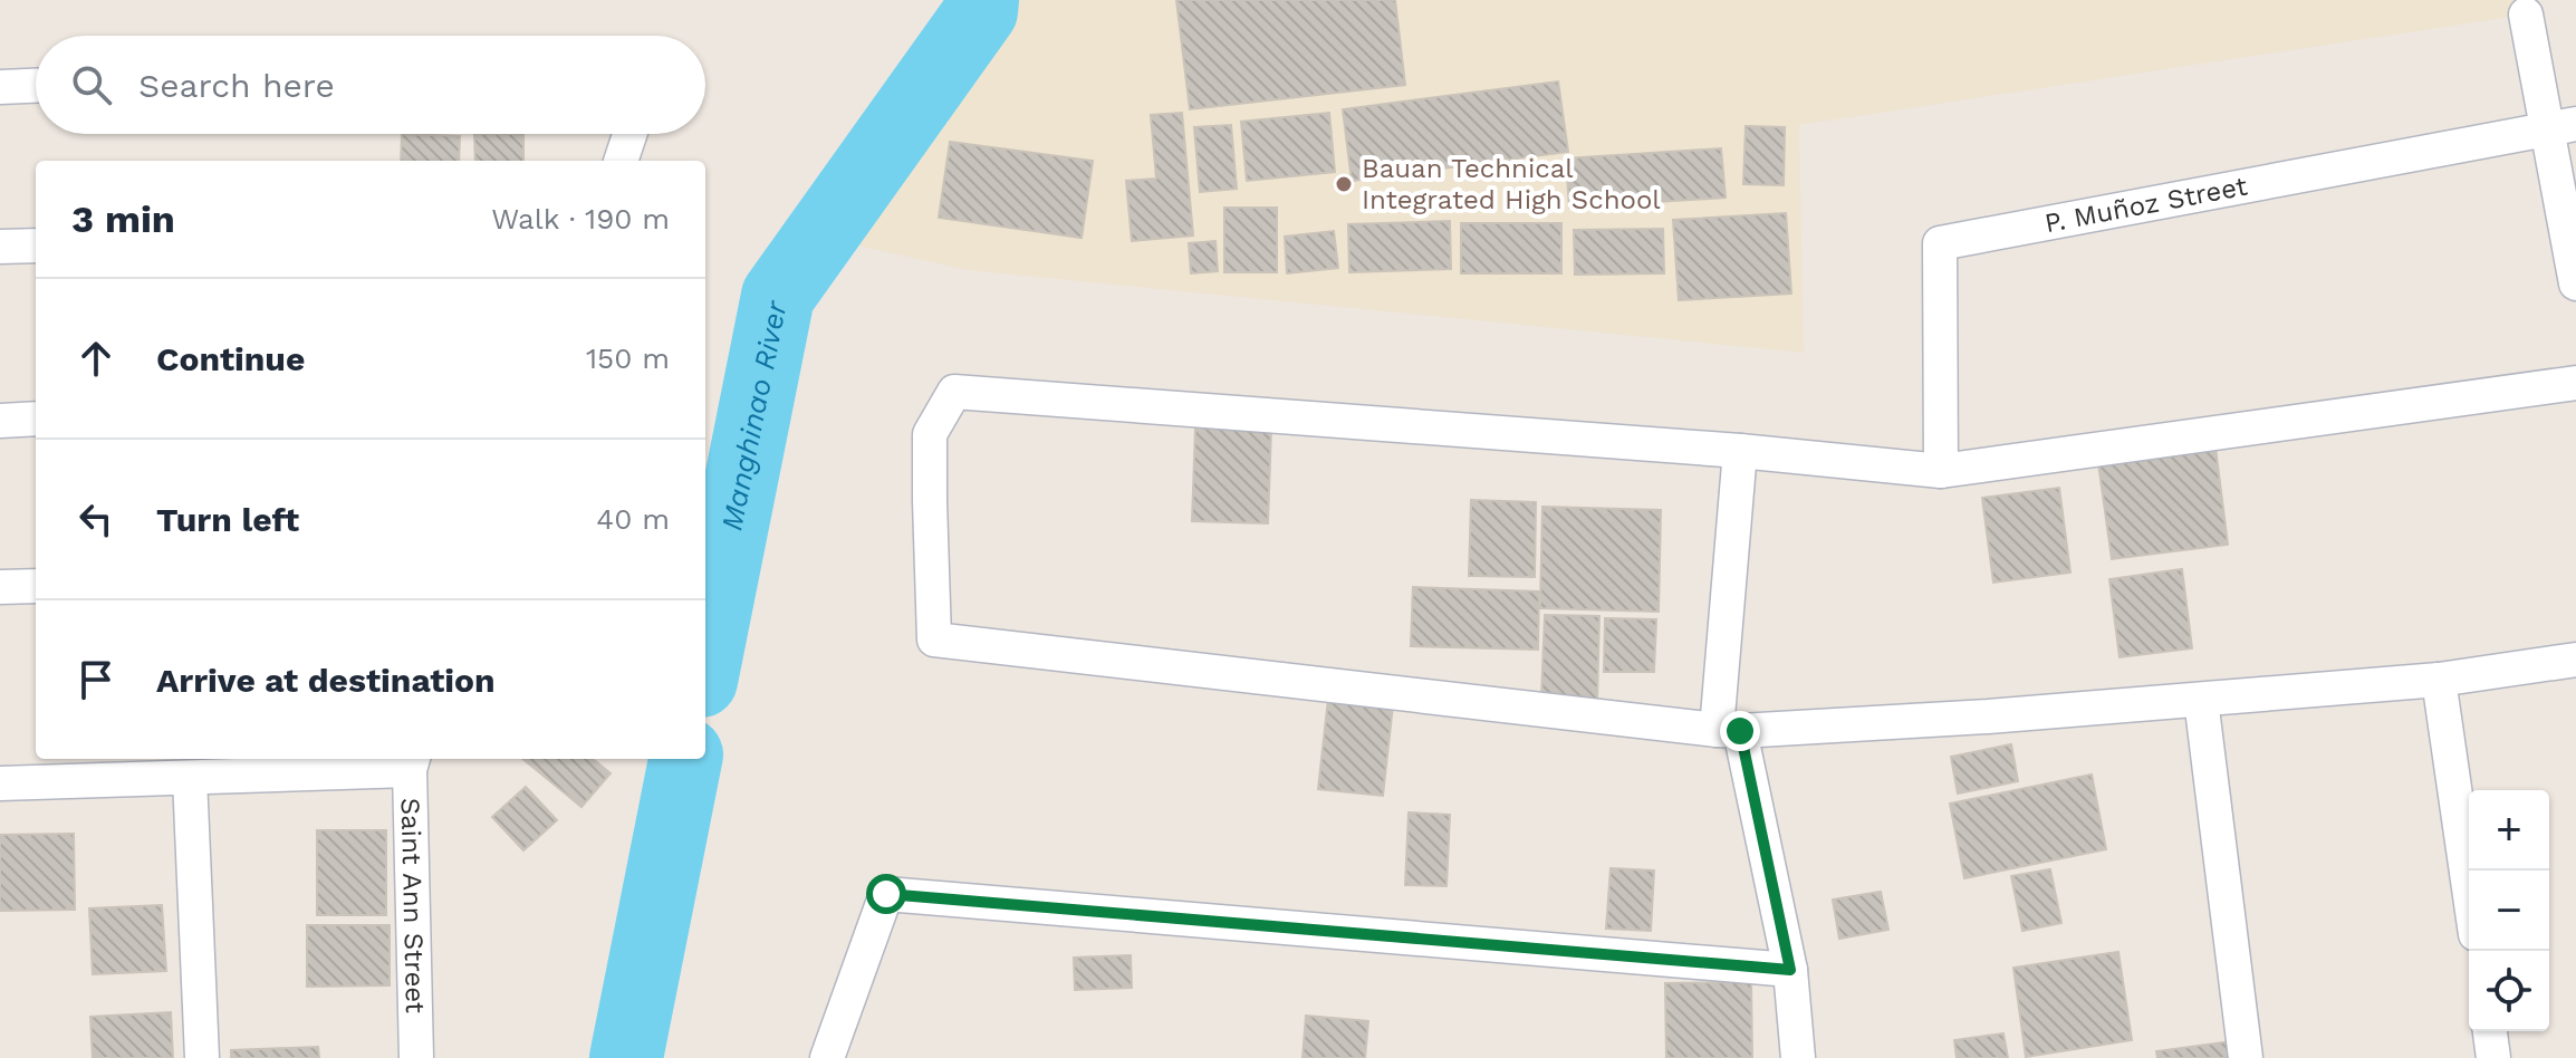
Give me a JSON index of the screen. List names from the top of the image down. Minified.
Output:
{"streets":{"street":["P. Muñoz Street","Saint Ann Street"]},"water":["Manghinao River"],"places":["Bauan Technical Integrated High School"],"page":{"search":"Search here","heading":["3 min","Walk · 190 m"],"list":[["Continue","150 m"],["Turn left","40 m"],"Arrive at destination"],"map_buttons":["+","−"]}}
